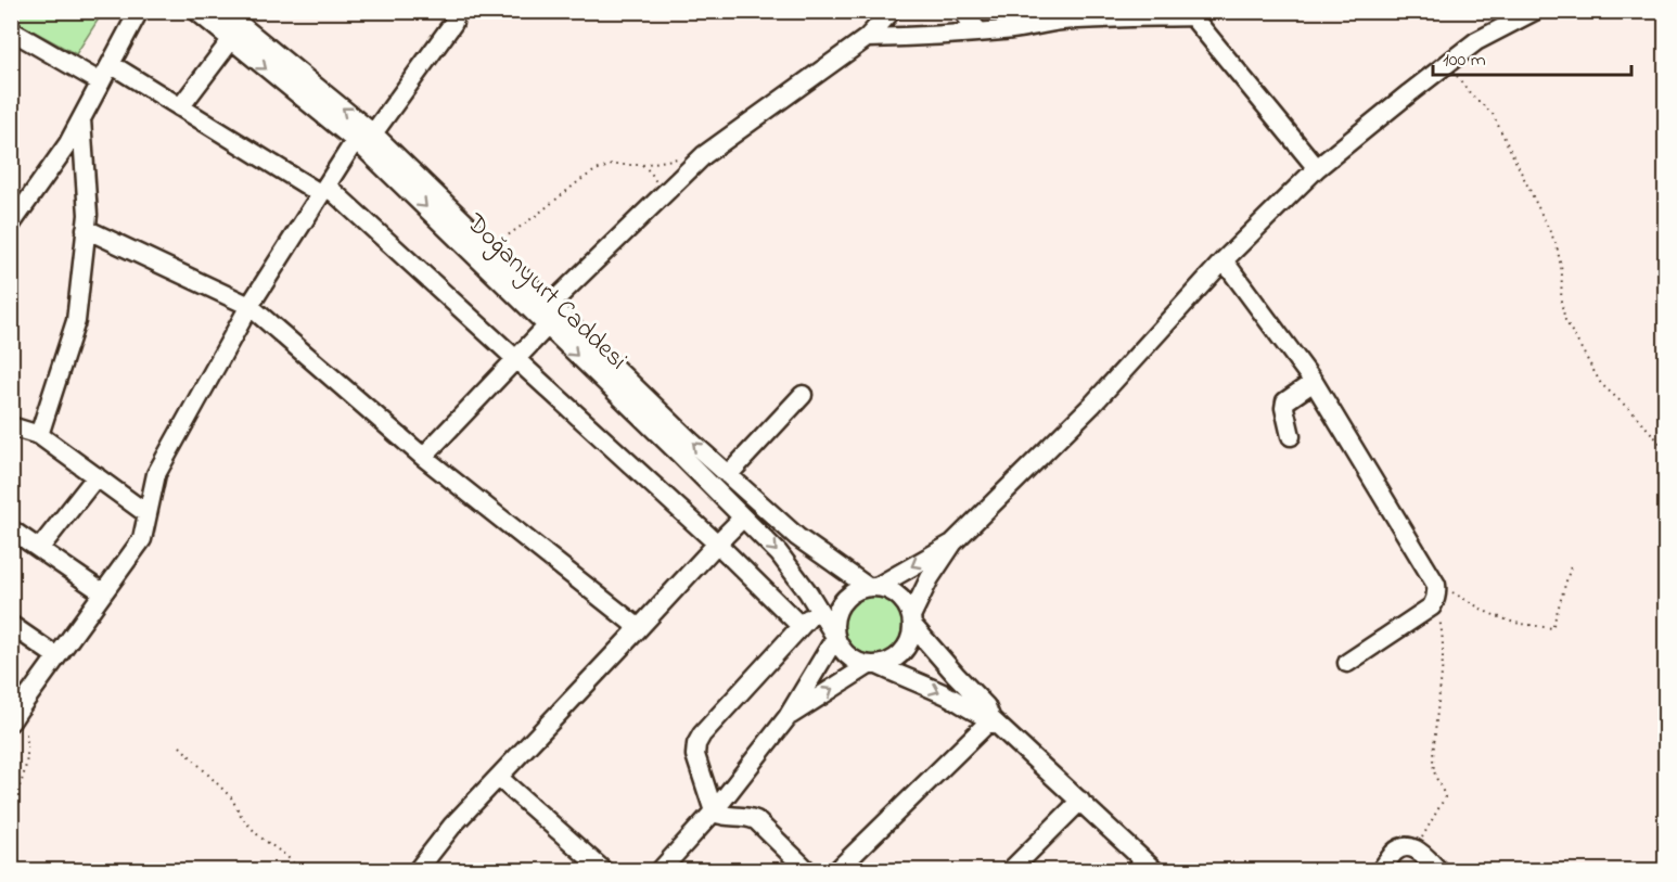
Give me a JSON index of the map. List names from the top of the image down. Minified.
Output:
{"streets":{"street":["Doğanyurt Caddesi"]},"scale_bar":"100 m"}
